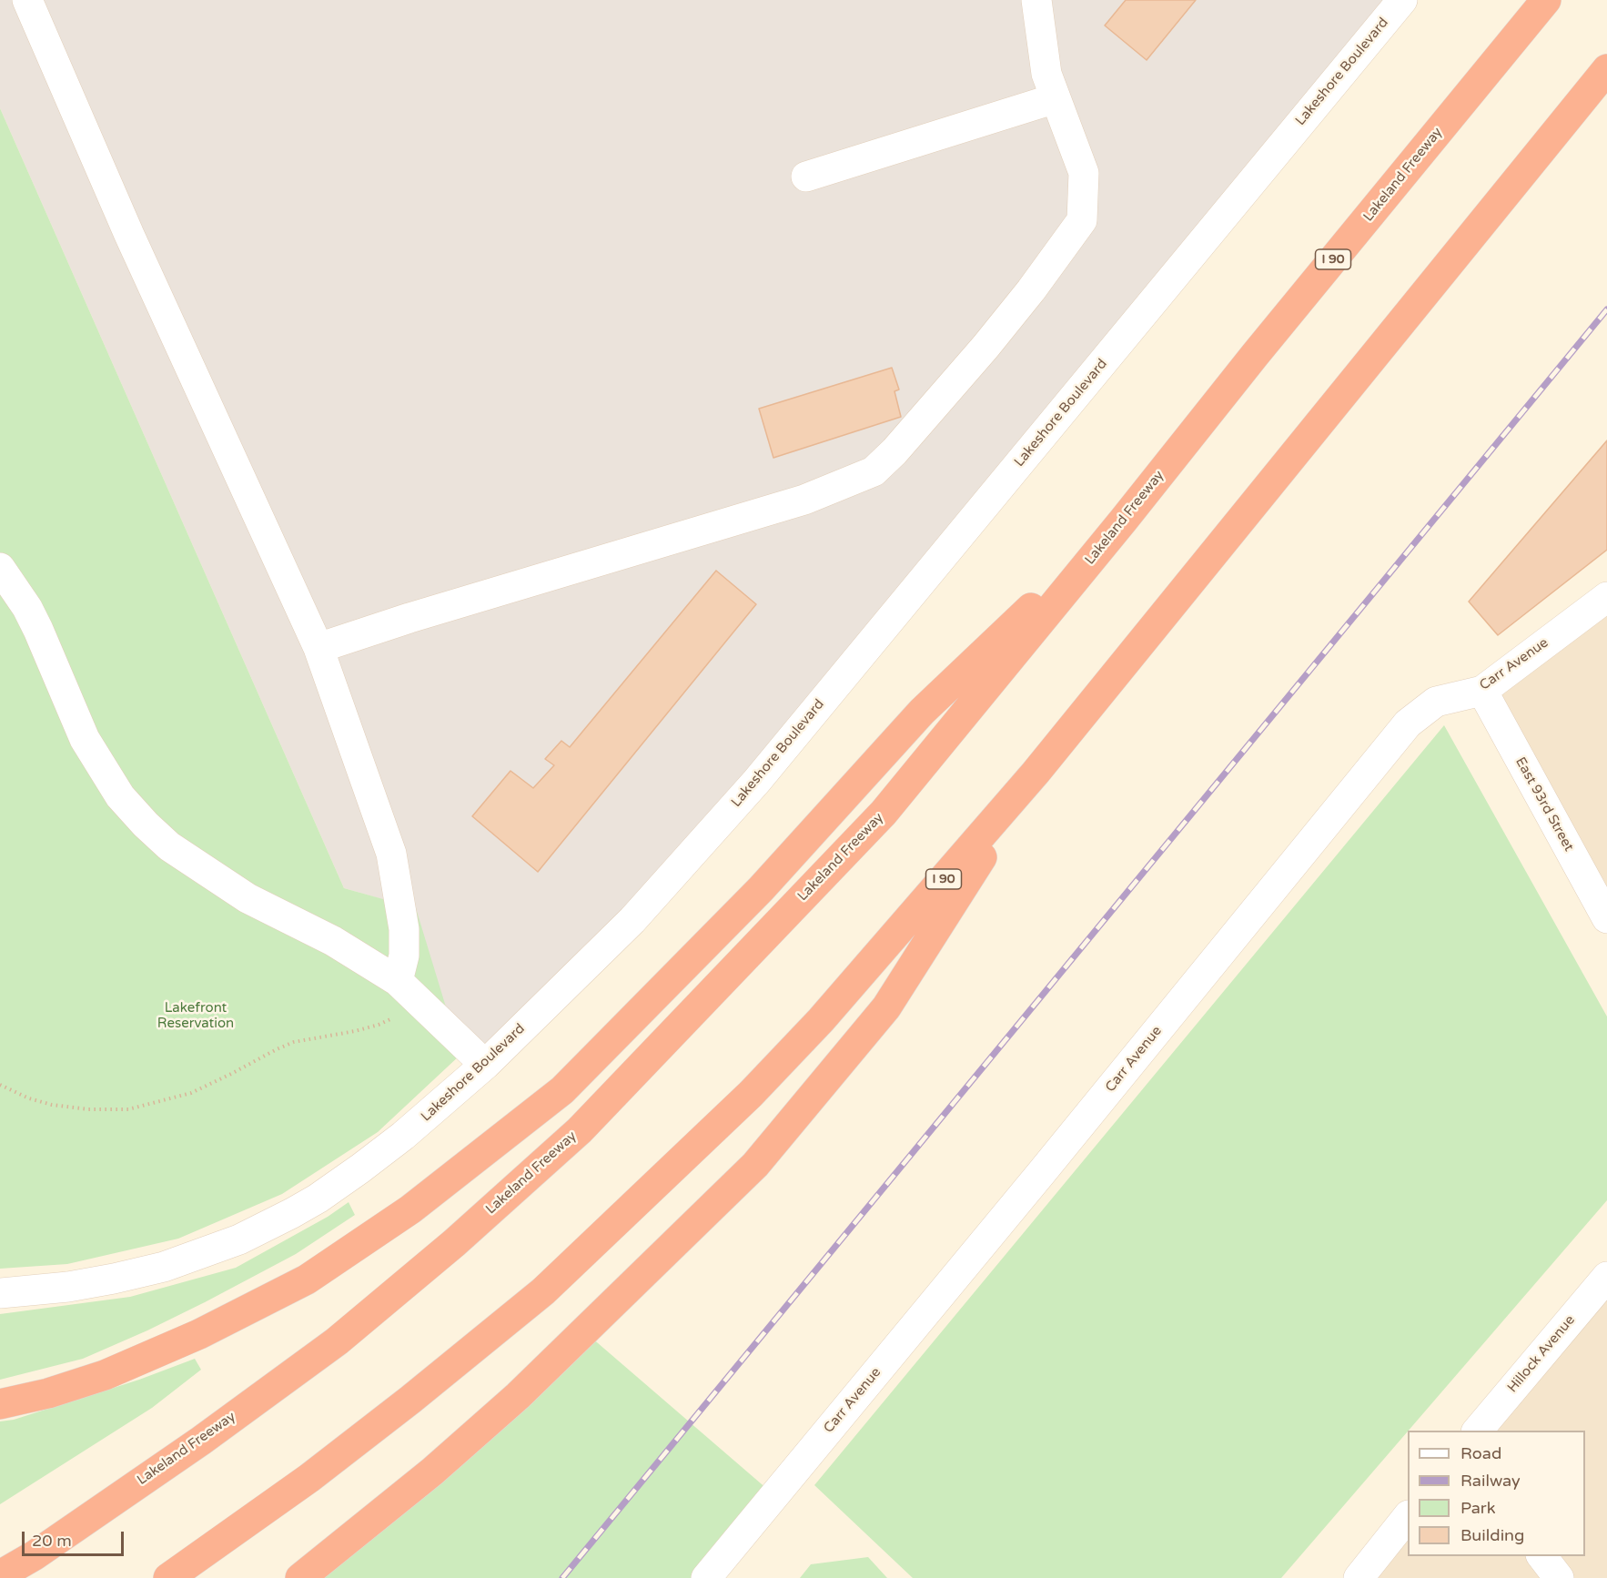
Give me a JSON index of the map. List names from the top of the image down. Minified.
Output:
{"streets":{"highway":["Lakeland Freeway","I 90"],"street":["Lakeshore Boulevard","Carr Avenue","East 93rd Street","Hillock Avenue"]},"crossings":[["Carr Avenue","East 93rd Street"]],"parks":["Lakefront Reservation"],"legend":["Road","Railway","Park","Building"],"scale_bar":"20 m"}
